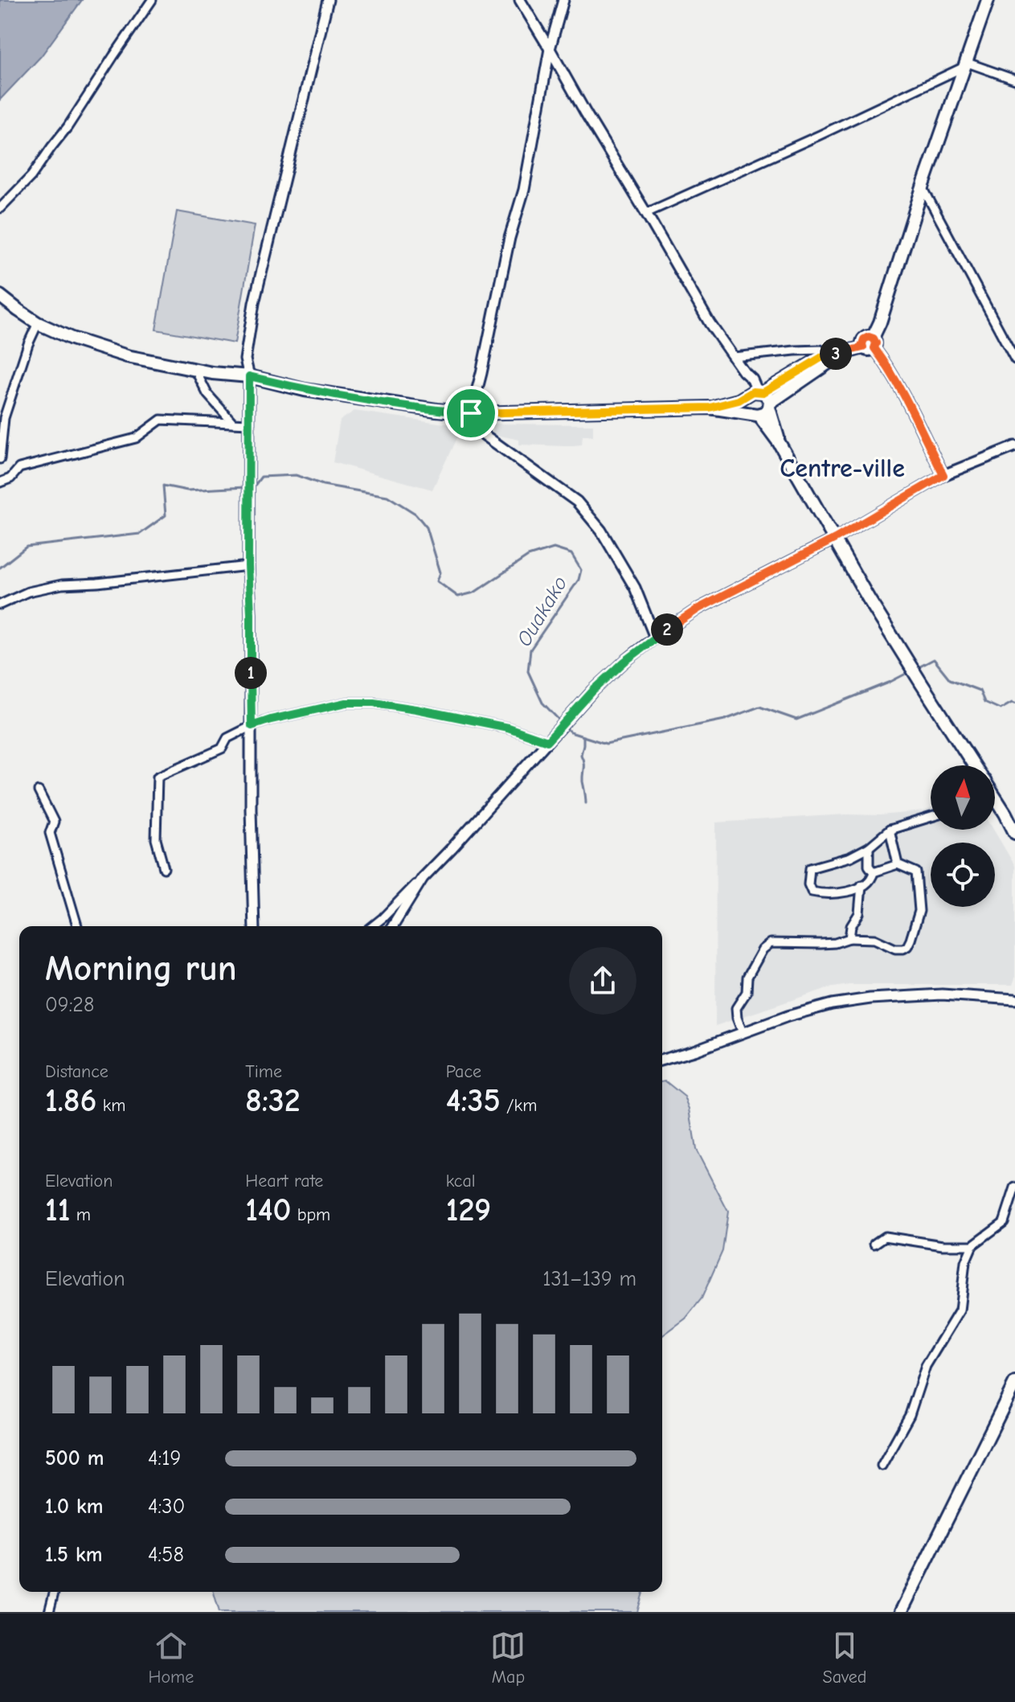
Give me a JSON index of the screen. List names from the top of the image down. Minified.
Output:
{"districts":["Centre-ville"],"water":["Ouakako"],"north":"top","page":{"pins":["3","2","1"],"heading":["Morning run","09:28"],"stats":[["Distance","1.86 km"],["Time","8:32"],["Pace","4:35 /km"],["Elevation","11 m"],["Heart rate","140 bpm"],["kcal","129"]],"chart":["Elevation","131–139 m"],"list":[{"name":"500 m","note":"4:19"},{"name":"1.0 km","note":"4:30"},{"name":"1.5 km","note":"4:58"}],"tabs":["Home","Map","Saved"]}}
